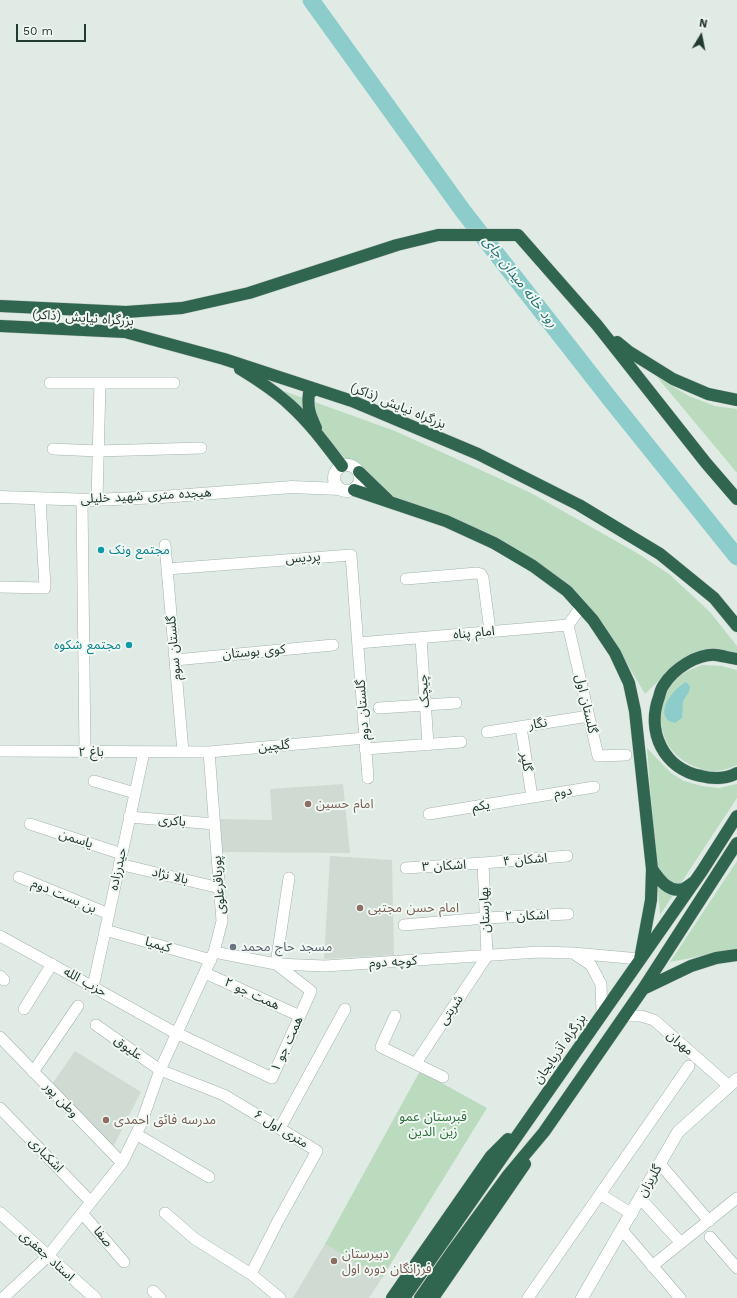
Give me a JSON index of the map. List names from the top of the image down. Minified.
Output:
{"streets":{"highway":["بزرگراه نیایش (ذاکر)","بزرگراه آذربایجان"],"main road":["هیجده متری شهید خلیلی","گلریزان","استاد جعفری"],"street":["پردیس","امام پناه","گلستان سوم","کوی بوستان","چیچک","گلستان اول","گلستان دوم","نگار","گلچین","باغ ۲","گلپر","دوم","یکم","باکری","یاسمن","اشکان ۴","اشکان ۳","حیدرزاده","بالا نژاد","پورباقرعلوی","بن بست دوم","بهارستان","اشکان ۲","کیمیا","کوچه دوم","حزب الله","همت جو ۲","شربتی","مهران","همت جو ۱","علیوق","وطن پور","۶ متری اول","اشکباری","صفا"]},"crossings":[["پردیس","امام پناه"],["پردیس","گلستان سوم"],["پردیس","گلستان دوم"],["امام پناه","چیچک"],["امام پناه","گلستان اول"],["امام پناه","گلستان دوم"],["گلستان سوم","کوی بوستان"],["گلستان سوم","گلچین"],["گلستان سوم","باغ ۲"],["چیچک","گلچین"],["گلستان اول","نگار"],["گلستان دوم","گلچین"],["نگار","گلپر"],["گلچین","باغ ۲"],["گلچین","پورباقرعلوی"],["باغ ۲","حیدرزاده"],["گلپر","دوم"],["گلپر","یکم"],["دوم","یکم"],["باکری","حیدرزاده"],["باکری","پورباقرعلوی"],["یاسمن","حیدرزاده"],["یاسمن","بالا نژاد"],["اشکان ۴","اشکان ۳"],["اشکان ۴","بهارستان"],["اشکان ۳","بهارستان"],["حیدرزاده","بالا نژاد"],["حیدرزاده","بن بست دوم"],["حیدرزاده","کیمیا"],["حیدرزاده","حزب الله"],["بالا نژاد","پورباقرعلوی"],["پورباقرعلوی","کیمیا"],["پورباقرعلوی","کوچه دوم"],["پورباقرعلوی","حزب الله"],["پورباقرعلوی","همت جو ۲"],["پورباقرعلوی","همت جو ۱"],["پورباقرعلوی","علیوق"],["پورباقرعلوی","وطن پور"],["پورباقرعلوی","۶ متری اول"],["پورباقرعلوی","اشکباری"],["پورباقرعلوی","صفا"],["پورباقرعلوی","استاد جعفری"],["بهارستان","اشکان ۲"],["بهارستان","کوچه دوم"],["بهارستان","شربتی"],["کیمیا","کوچه دوم"],["کوچه دوم","شربتی"],["کوچه دوم","همت جو ۱"],["کوچه دوم","بزرگراه آذربایجان"],["حزب الله","همت جو ۱"],["همت جو ۲","همت جو ۱"],["مهران","گلریزان"],["علیوق","۶ متری اول"]],"water":["رود خانه میدان چای"],"parks":["قبرستان عمو زین الدین"],"places":["مجتمع ونک","مجتمع شکوه","امام حسین","امام حسن مجتبی","مسجد حاج محمد","مدرسه فائق احمدی","دبیرستان فرزانگان دوره اول"],"scale_bar":"50 m","north":"top"}
